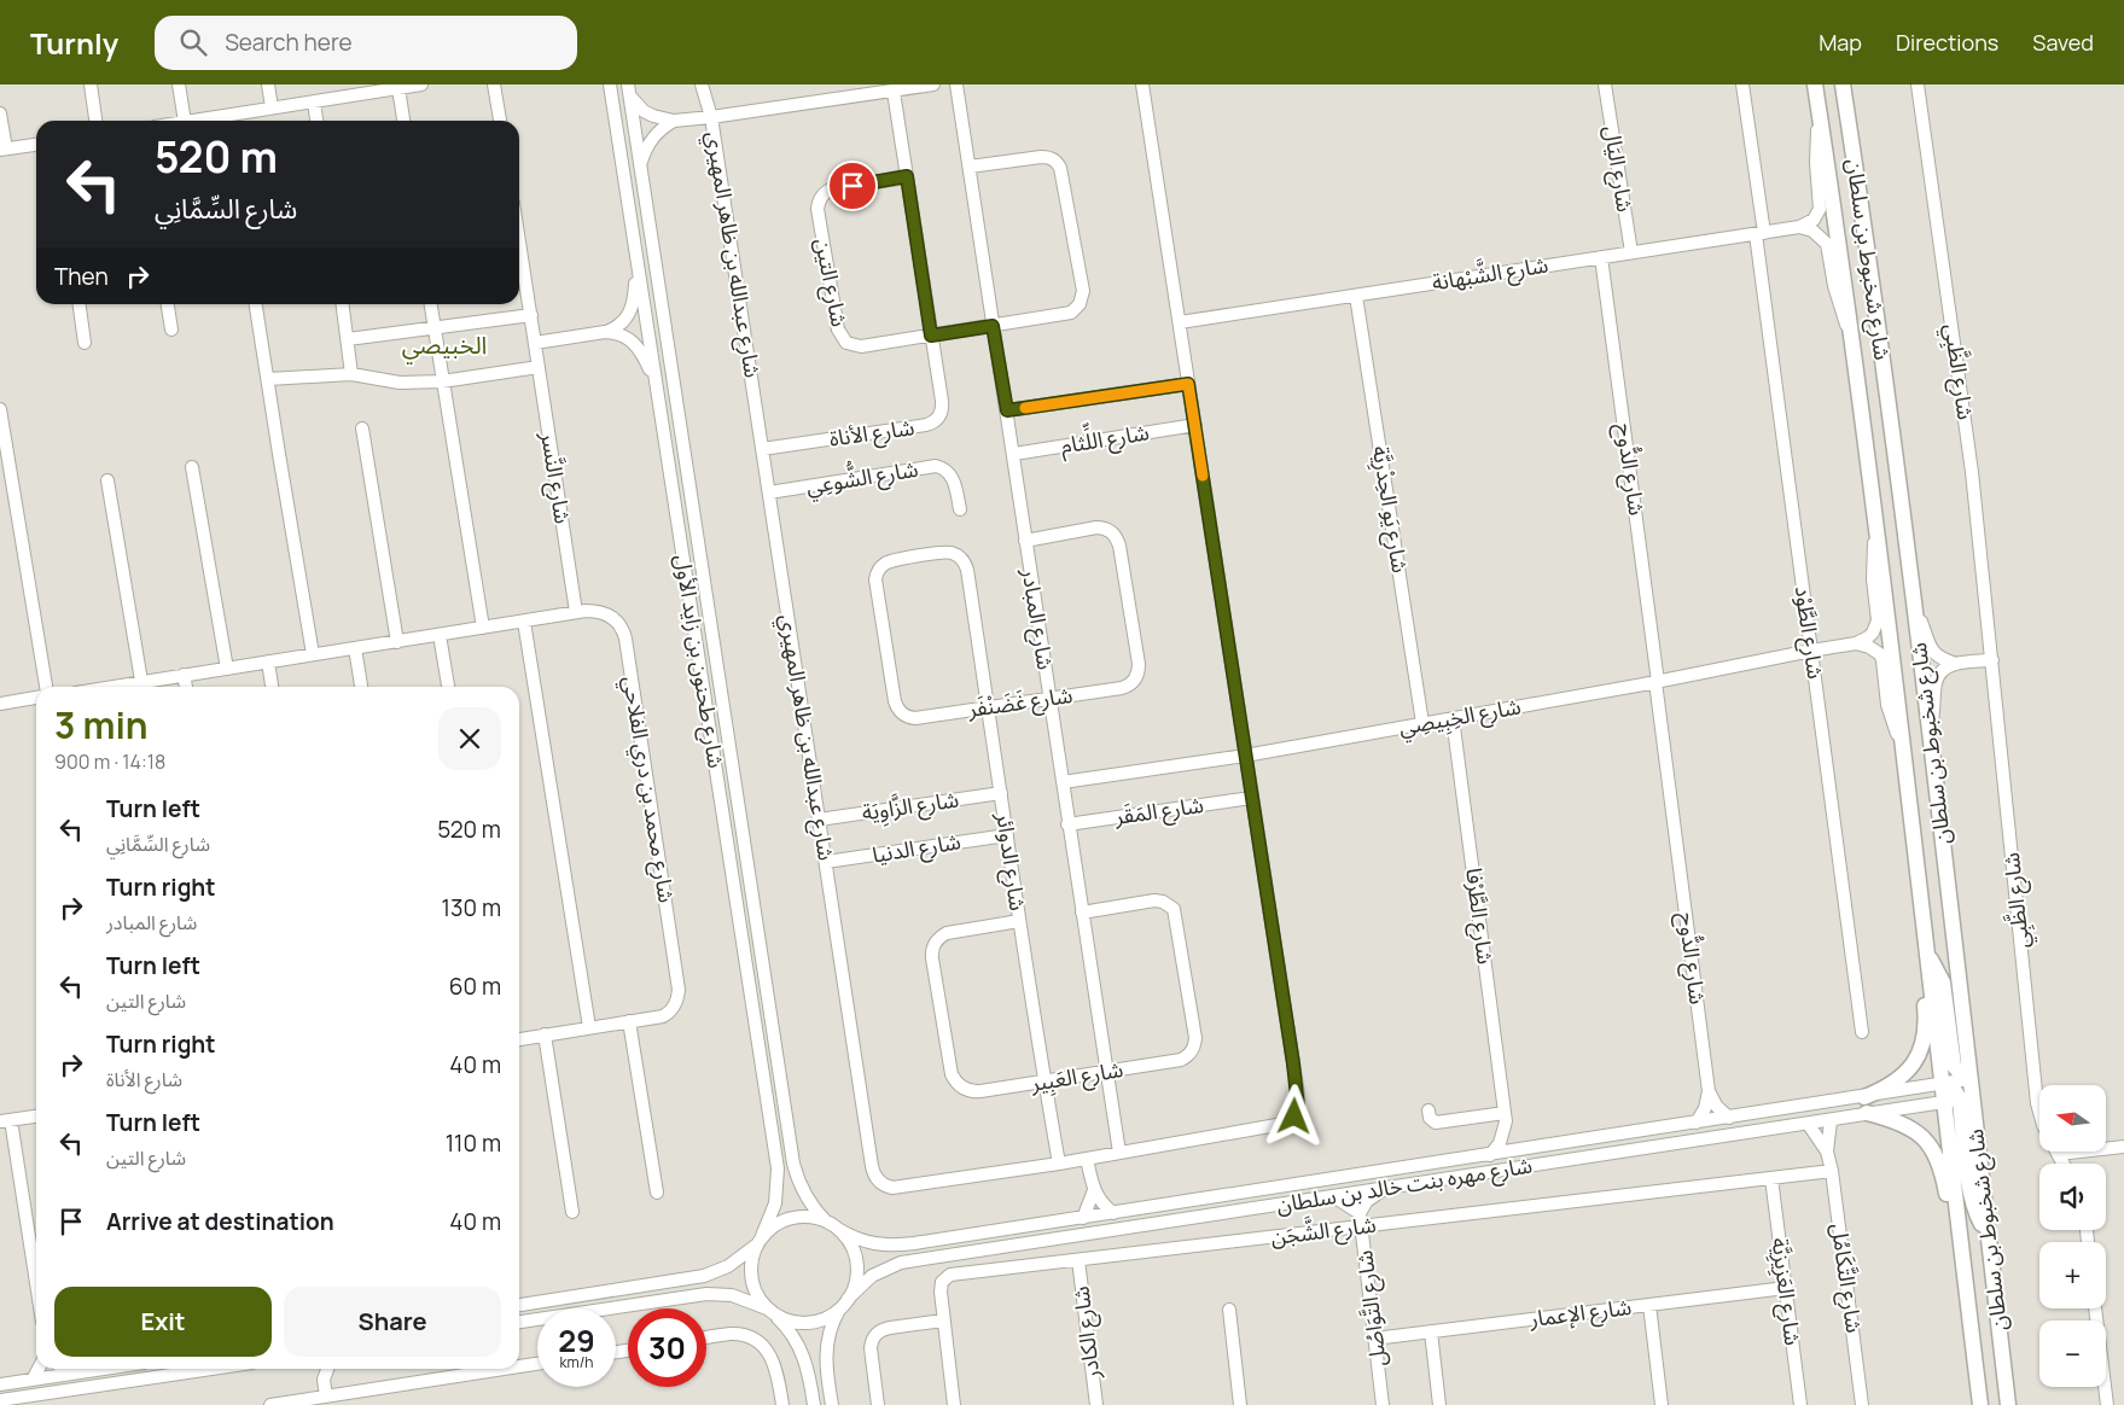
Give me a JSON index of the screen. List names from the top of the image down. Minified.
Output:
{"streets":{"main road":["شارع شخبوط بن سلطان"],"street":["شارع اليَال","شارع عبدالله بن ظاهر المهيري","شارع الشَّبْهانة","شارع التين","شارع الظَّبِي","شارع الأناة","شارع اللِّثام","شارع الدُّوح","شارع النَّسر","شارع الشُّوعِي","شارع يَو الحِدْرِيَّة","شارع المبادر","شارع الطَّوْد","شارع طحنون بن زايد الأول","شارع غَضَنْفَر","شارع الخِبِيصِي","شارع محمد بن دري الفلاحي","شارع الزَّاوِيَة","شارع المَقَر","شارع الدنيا","شارع الدوائر","شارع الطَّرْفا","شارع العَبِير","شارع مهره بنت خالد بن سلطان","شارع الشَّجَن","شارع التَّكَامُل","شارع العَزِيزِيَّة","شارع التَّوَاصُل","شارع الإعمار","شارع الكادر"]},"crossings":[["شارع اليَال","شارع الشَّبْهانة"],["شارع عبدالله بن ظاهر المهيري","شارع الشَّبْهانة"],["شارع عبدالله بن ظاهر المهيري","شارع الأناة"],["شارع عبدالله بن ظاهر المهيري","شارع اللِّثام"],["شارع عبدالله بن ظاهر المهيري","شارع الشُّوعِي"],["شارع عبدالله بن ظاهر المهيري","شارع المبادر"],["شارع عبدالله بن ظاهر المهيري","شارع الخِبِيصِي"],["شارع عبدالله بن ظاهر المهيري","شارع الزَّاوِيَة"],["شارع عبدالله بن ظاهر المهيري","شارع المَقَر"],["شارع عبدالله بن ظاهر المهيري","شارع الدنيا"],["شارع عبدالله بن ظاهر المهيري","شارع الدوائر"],["شارع شخبوط بن سلطان","شارع مهره بنت خالد بن سلطان"],["شارع الشَّبْهانة","شارع الدُّوح"],["شارع الشَّبْهانة","شارع يَو الحِدْرِيَّة"],["شارع الشَّبْهانة","شارع الطَّوْد"],["شارع التين","شارع الأناة"],["شارع التين","شارع المبادر"],["شارع اللِّثام","شارع المبادر"],["شارع الدُّوح","شارع الخِبِيصِي"],["شارع الدُّوح","شارع مهره بنت خالد بن سلطان"],["شارع النَّسر","شارع محمد بن دري الفلاحي"],["شارع يَو الحِدْرِيَّة","شارع الخِبِيصِي"],["شارع المبادر","شارع غَضَنْفَر"],["شارع المبادر","شارع الخِبِيصِي"],["شارع المبادر","شارع المَقَر"],["شارع المبادر","شارع العَبِير"],["شارع الطَّوْد","شارع الخِبِيصِي"],["شارع طحنون بن زايد الأول","شارع مهره بنت خالد بن سلطان"],["شارع غَضَنْفَر","شارع الدوائر"],["شارع الخِبِيصِي","شارع الطَّرْفا"],["شارع الزَّاوِيَة","شارع الدوائر"],["شارع الدنيا","شارع الدوائر"],["شارع الدوائر","شارع العَبِير"],["شارع مهره بنت خالد بن سلطان","شارع التَّكَامُل"],["شارع الشَّجَن","شارع التَّكَامُل"],["شارع الشَّجَن","شارع العَزِيزِيَّة"],["شارع الشَّجَن","شارع التَّوَاصُل"],["شارع الشَّجَن","شارع الكادر"],["شارع العَزِيزِيَّة","شارع الإعمار"],["شارع التَّوَاصُل","شارع الإعمار"]],"districts":["الخبيصي"],"north":"left","page":{"header":"Turnly","search":"Search here","nav":["Map","Directions","Saved"],"turn":["520 m","شارع السِّمَّانِي"],"then":"Then","heading":["3 min","900 m · 14:18"],"list":[{"name":"Turn left","note":"شارع السِّمَّانِي","value":"520 m"},{"name":"Turn right","note":"شارع المبادر","value":"130 m"},{"name":"Turn left","note":"شارع التين","value":"60 m"},{"name":"Turn right","note":"شارع الأناة","value":"40 m"},{"name":"Turn left","note":"شارع التين","value":"110 m"},{"name":"Arrive at destination","value":"40 m"}],"map_buttons":["+","−"],"buttons":["Exit","Share"],"speed":"29 km/h","limit":"30"}}
